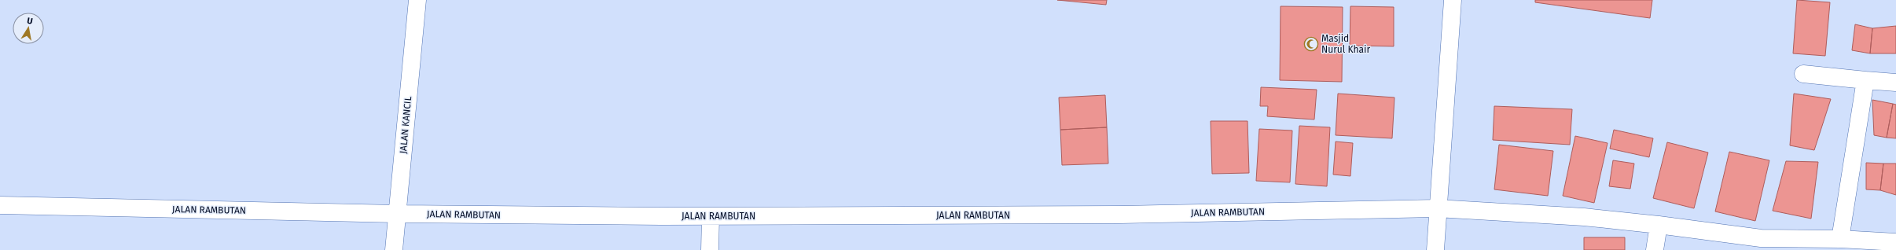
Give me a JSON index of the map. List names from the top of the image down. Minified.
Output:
{"streets":{"street":["JALAN KANCIL","JALAN RAMBUTAN"]},"crossings":[["JALAN KANCIL","JALAN RAMBUTAN"]],"places":{"mosque":["Masjid Nurul Khair"]},"north":"top"}
